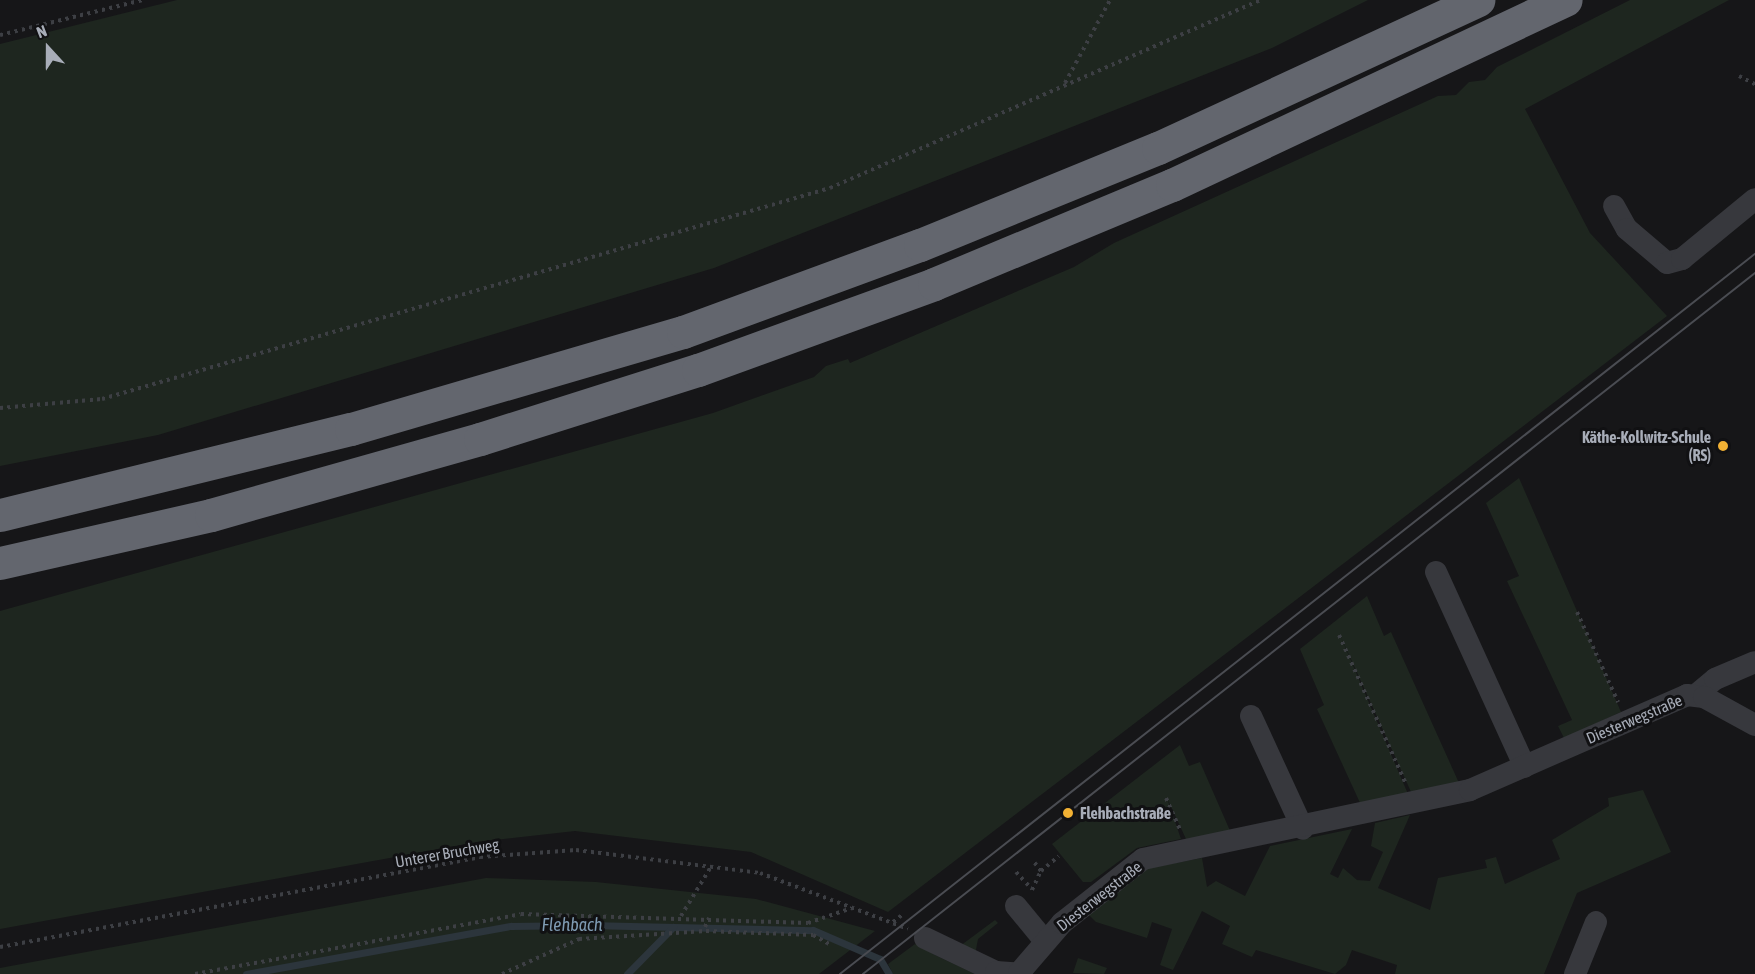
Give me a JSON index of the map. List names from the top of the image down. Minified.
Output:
{"streets":{"street":["Diesterwegstraße"],"path":["Unterer Bruchweg"]},"water":["Flehbach"],"places":["Käthe-Kollwitz-Schule (RS)","Flehbachstraße"],"north":"top"}
